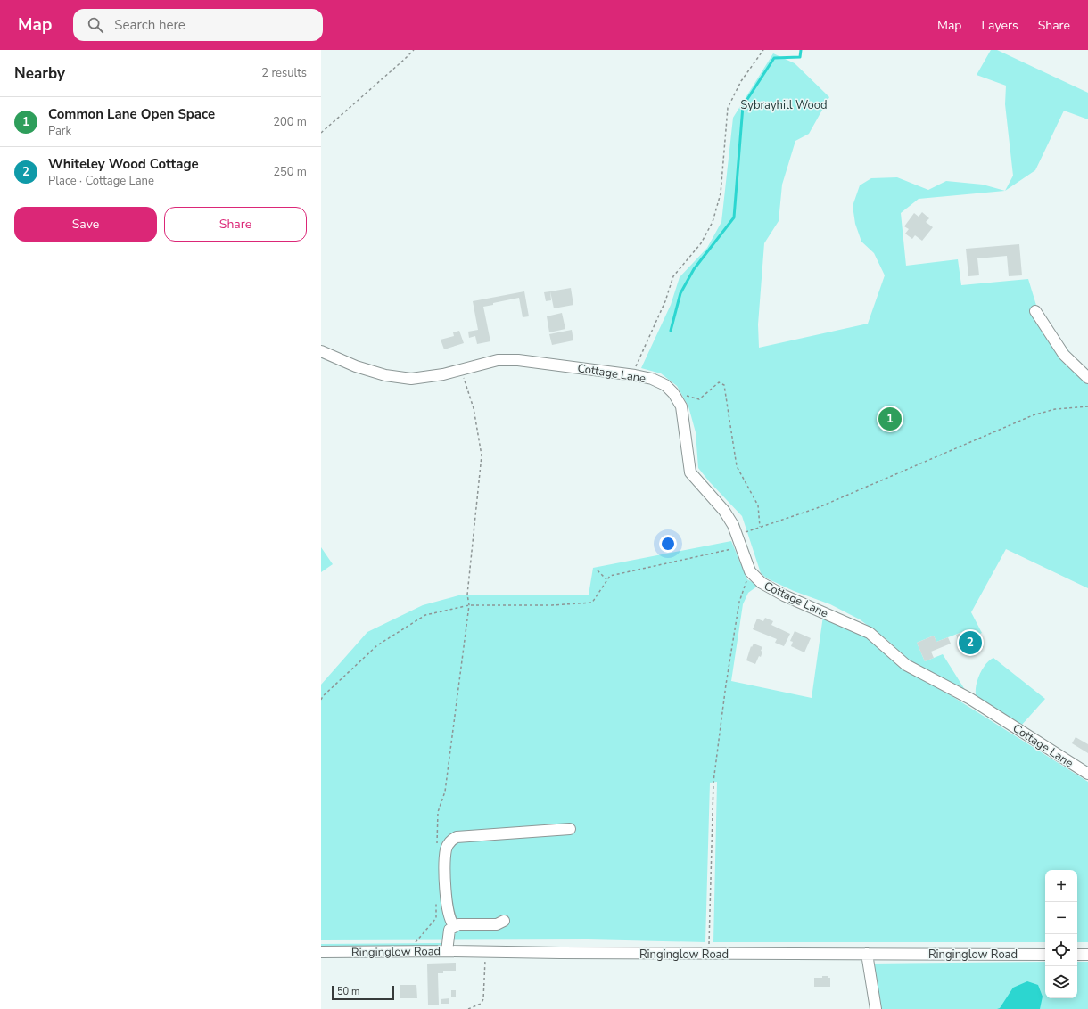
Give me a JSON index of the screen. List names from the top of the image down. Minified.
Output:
{"streets":{"street":["Cottage Lane","Ringinglow Road"]},"parks":["Sybrayhill Wood"],"scale_bar":"50 m","page":{"header":"Map","search":"Search here","nav":["Map","Layers","Share"],"heading":["Nearby","2 results"],"list":[{"mark":"1","name":"Common Lane Open Space","note":"Park","value":"200 m"},{"mark":"2","name":"Whiteley Wood Cottage","note":"Place · Cottage Lane","value":"250 m"}],"buttons":["Save","Share"],"pins":["1","2"],"map_buttons":["+","−"],"scale":"50 m"}}
